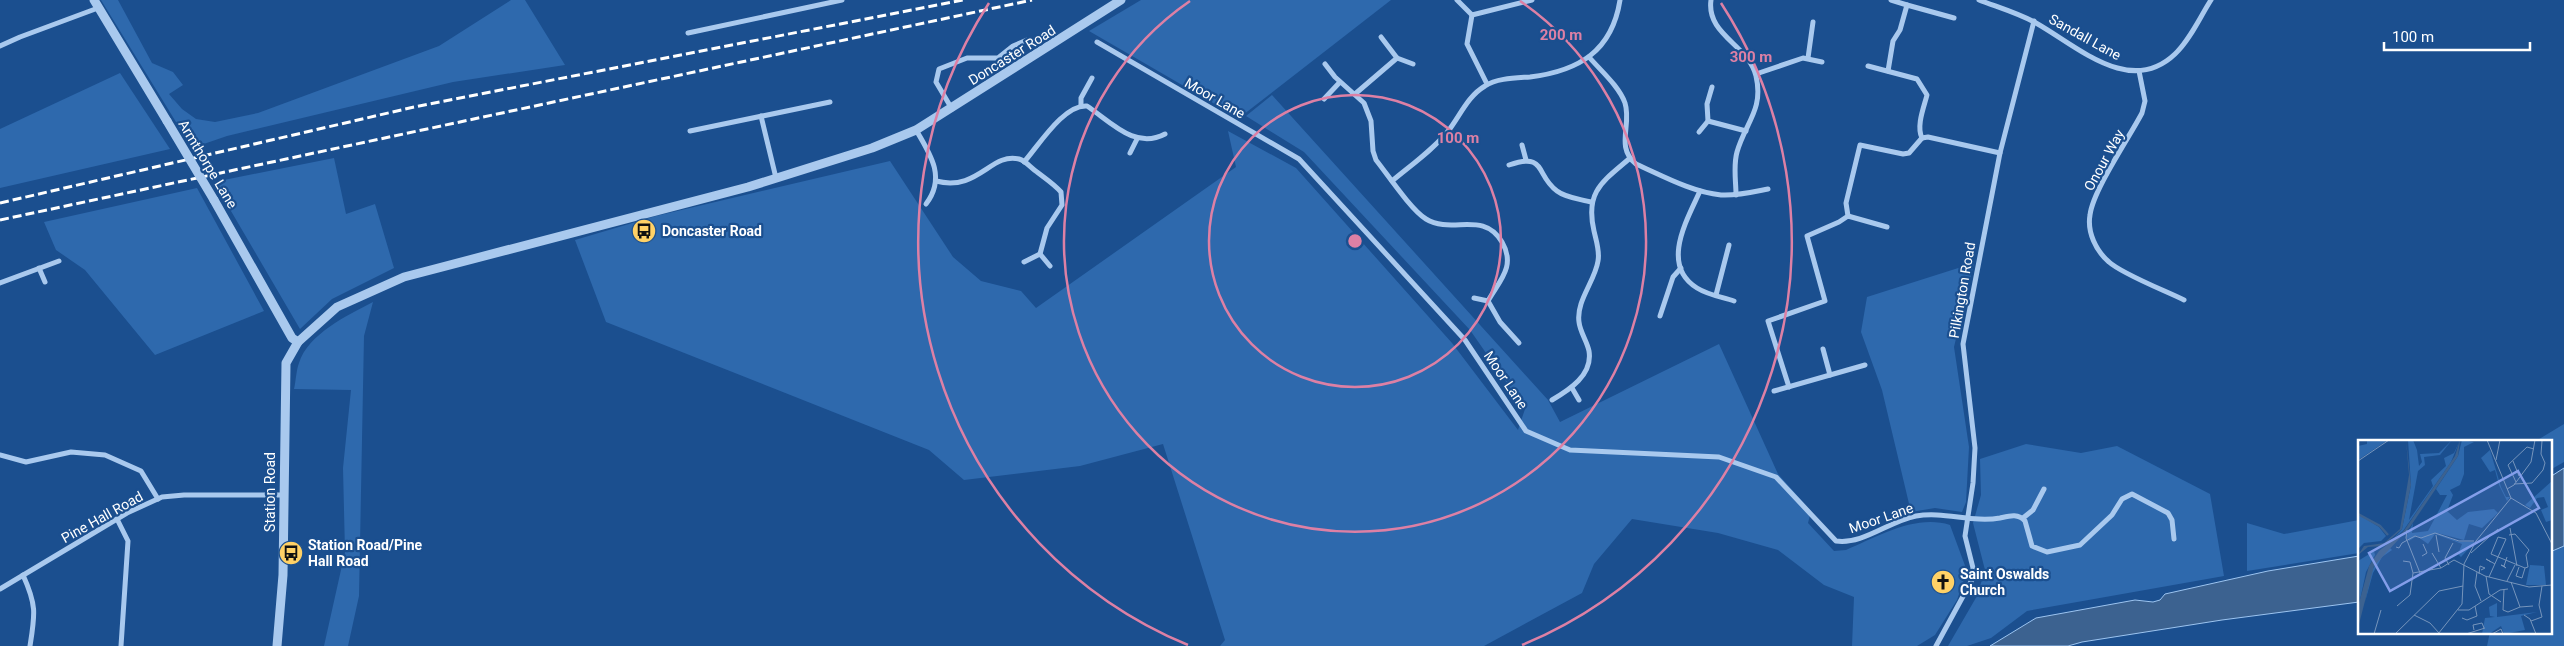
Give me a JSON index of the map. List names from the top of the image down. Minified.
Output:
{"streets":{"street":["Sandall Lane","Doncaster Road","Moor Lane","Onour Way","Armthorpe Lane","Pilkington Road","Station Road","Pine Hall Road"]},"crossings":[["Sandall Lane","Onour Way"],["Sandall Lane","Pilkington Road"],["Doncaster Road","Armthorpe Lane"],["Doncaster Road","Station Road"],["Moor Lane","Pilkington Road"],["Armthorpe Lane","Station Road"],["Station Road","Pine Hall Road"]],"places":{"bus stop":["Doncaster Road","Station Road/Pine Hall Road"],"church":["Saint Oswalds Church"]},"scale_bar":"100 m","rings":["200 m","300 m","100 m"]}
